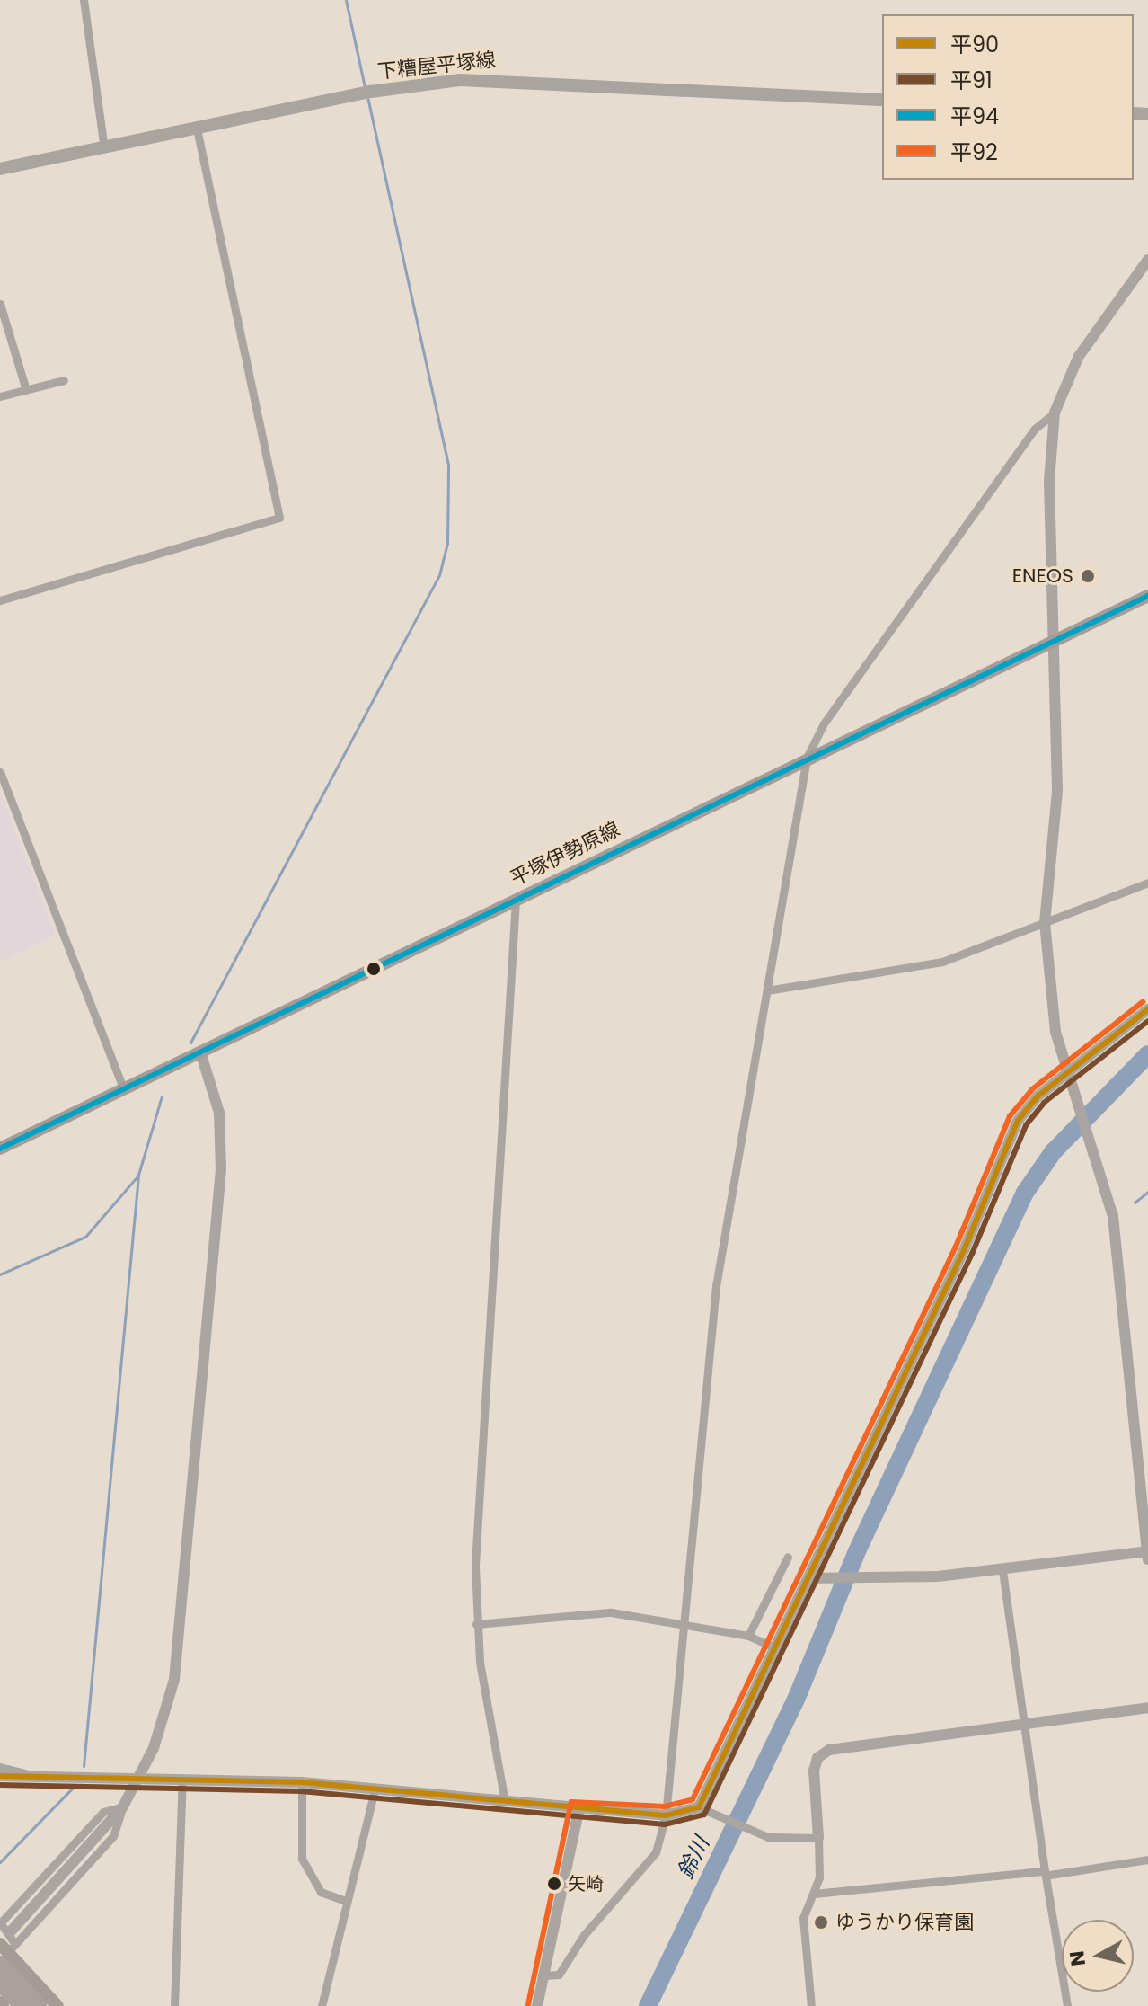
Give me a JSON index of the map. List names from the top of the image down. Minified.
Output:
{"streets":{"main road":["下糟屋平塚線","平塚伊勢原線"]},"water":["鈴川"],"places":["ENEOS","矢崎","ゆうかり保育園"],"lines":["transit line 平94","transit line 平92","transit line 平90","transit line 平91"],"legend":["平90","平91","平94","平92"],"north":"left"}
